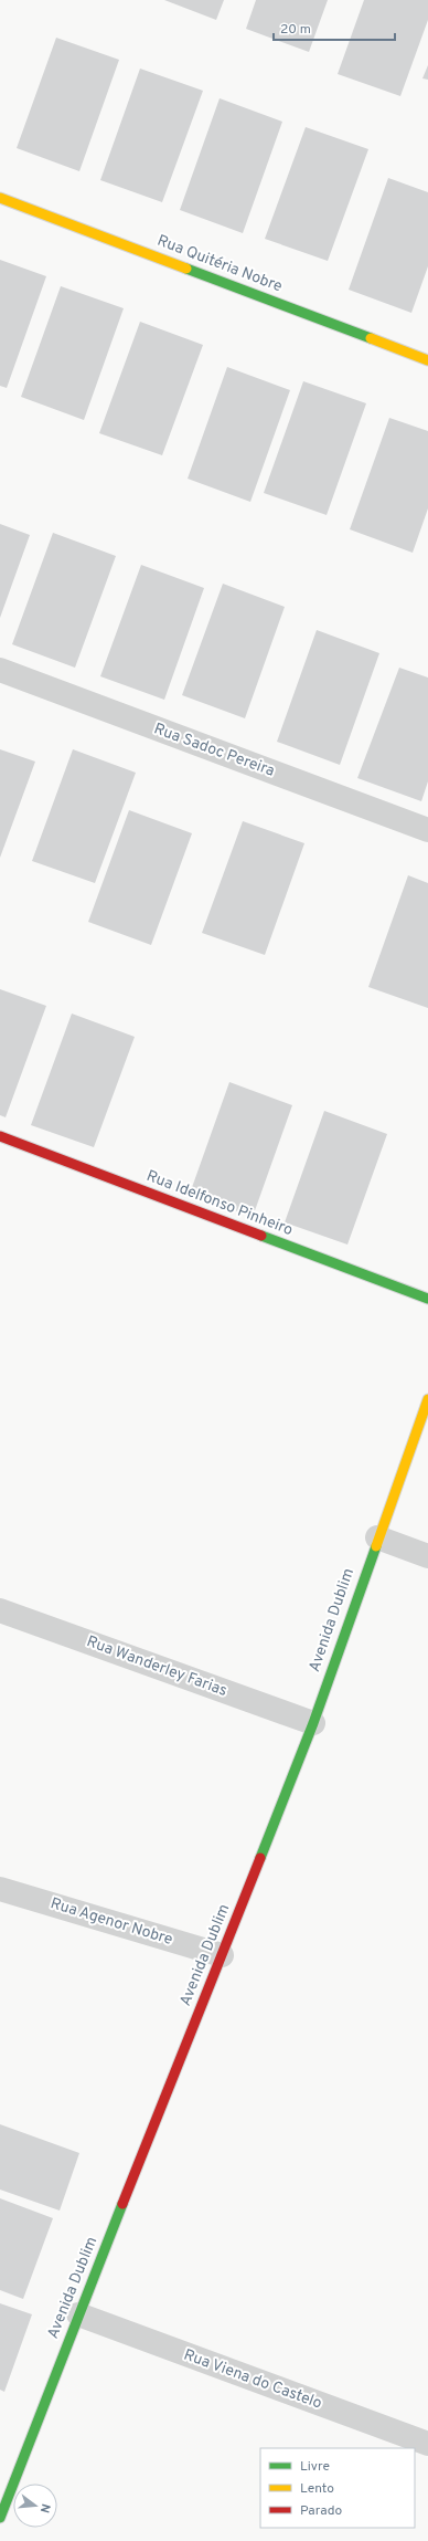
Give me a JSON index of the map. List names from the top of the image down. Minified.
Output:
{"streets":{"street":["Rua Quitéria Nobre","Rua Sadoc Pereira","Rua Idelfonso Pinheiro","Avenida Dublim","Rua Wanderley Farias","Rua Agenor Nobre","Rua Viena do Castelo"]},"crossings":[["Avenida Dublim","Rua Wanderley Farias"],["Avenida Dublim","Rua Agenor Nobre"],["Avenida Dublim","Rua Viena do Castelo"]],"legend":["Livre","Lento","Parado"],"scale_bar":"20 m","north":"right"}
